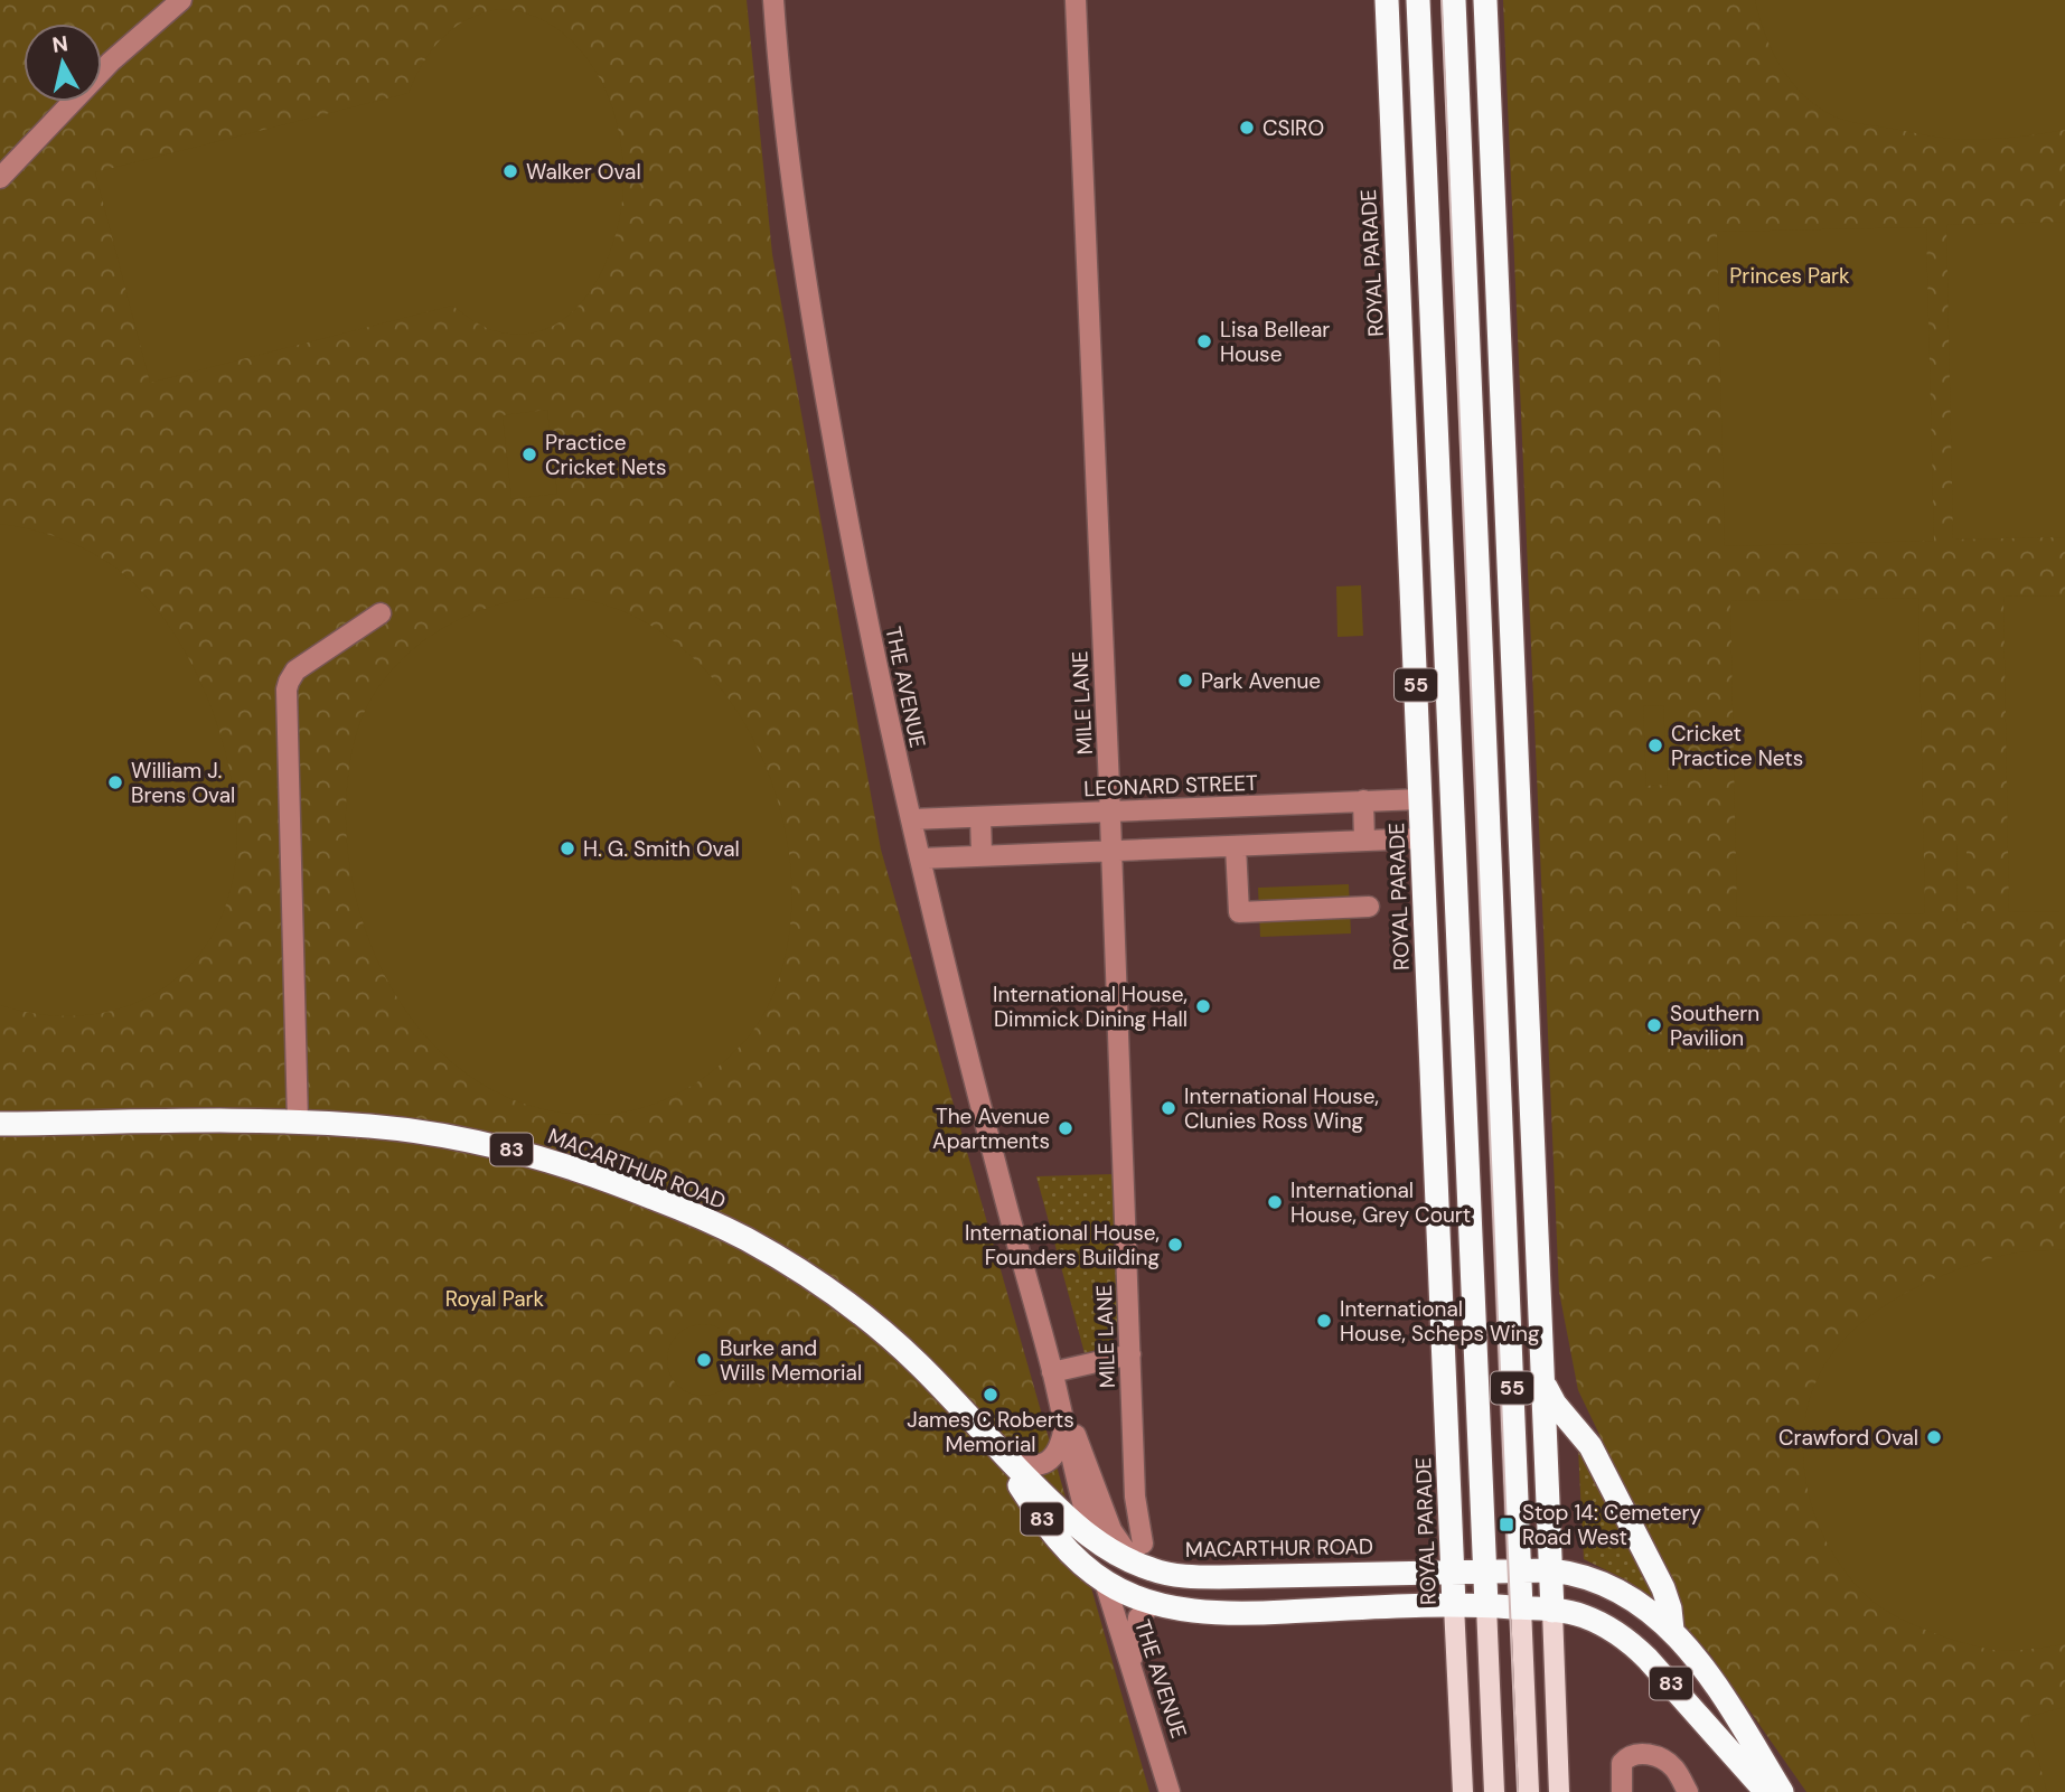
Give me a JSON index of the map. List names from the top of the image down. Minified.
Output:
{"streets":{"highway":["ROYAL PARADE","55","83","MACARTHUR ROAD"],"street":["THE AVENUE","MILE LANE","LEONARD STREET"]},"crossings":[["ROYAL PARADE","LEONARD STREET"],["ROYAL PARADE","MACARTHUR ROAD"],["55","83"],["55","MACARTHUR ROAD"],["THE AVENUE","MILE LANE"],["THE AVENUE","LEONARD STREET"],["THE AVENUE","MACARTHUR ROAD"],["MILE LANE","LEONARD STREET"],["MILE LANE","MACARTHUR ROAD"],["83","MACARTHUR ROAD"]],"parks":["Princes Park","Royal Park"],"places":{"other":["CSIRO","Walker Oval","Lisa Bellear House","Practice Cricket Nets","Park Avenue","Cricket Practice Nets","William J. Brens Oval","H. G. Smith Oval","International House, Dimmick Dining Hall","Southern Pavilion","International House, Clunies Ross Wing","The Avenue Apartments","International House, Grey Court","International House, Founders Building","International House, Scheps Wing","Burke and Wills Memorial","James C Roberts Memorial","Crawford Oval"],"transit":["Stop 14: Cemetery Road West"]},"north":"top"}
